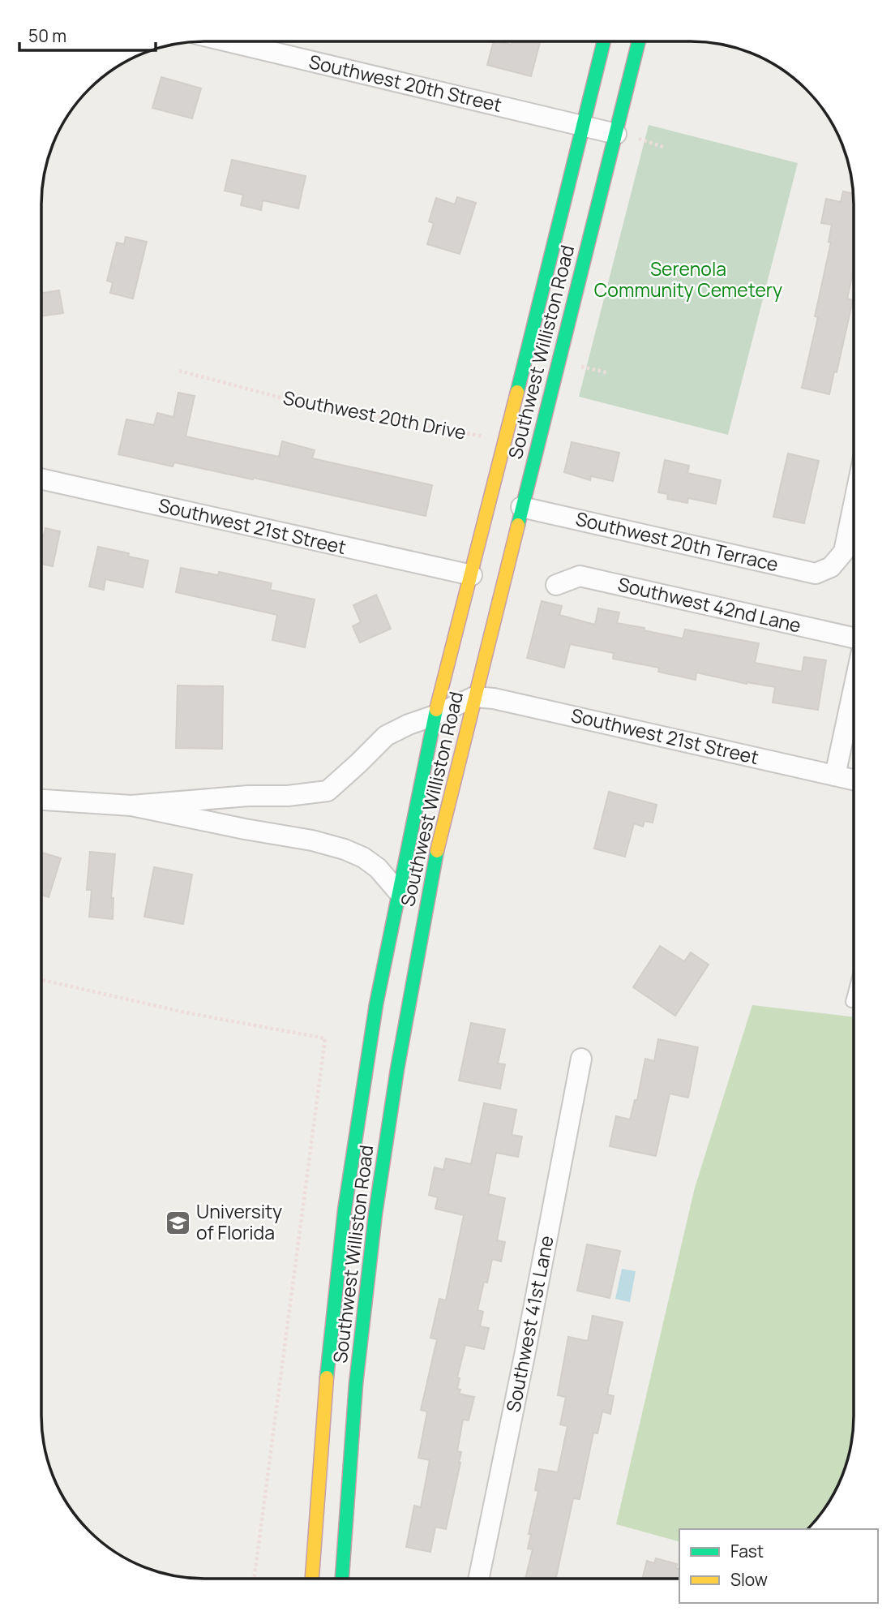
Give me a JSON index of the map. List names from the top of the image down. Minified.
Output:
{"streets":{"highway":["Southwest Williston Road"],"street":["Southwest 20th Street","Southwest 21st Street","Southwest 20th Terrace","Southwest 42nd Lane","Southwest 41st Lane"],"path":["Southwest 20th Drive"]},"crossings":[["Southwest 20th Street","Southwest Williston Road"],["Southwest Williston Road","Southwest 20th Drive"],["Southwest Williston Road","Southwest 21st Street"],["Southwest Williston Road","Southwest 20th Terrace"],["Southwest 21st Street","Southwest 42nd Lane"]],"parks":["Serenola Community Cemetery"],"places":{"school or university":["University of Florida"]},"legend":["Fast","Slow"],"scale_bar":"50 m"}
